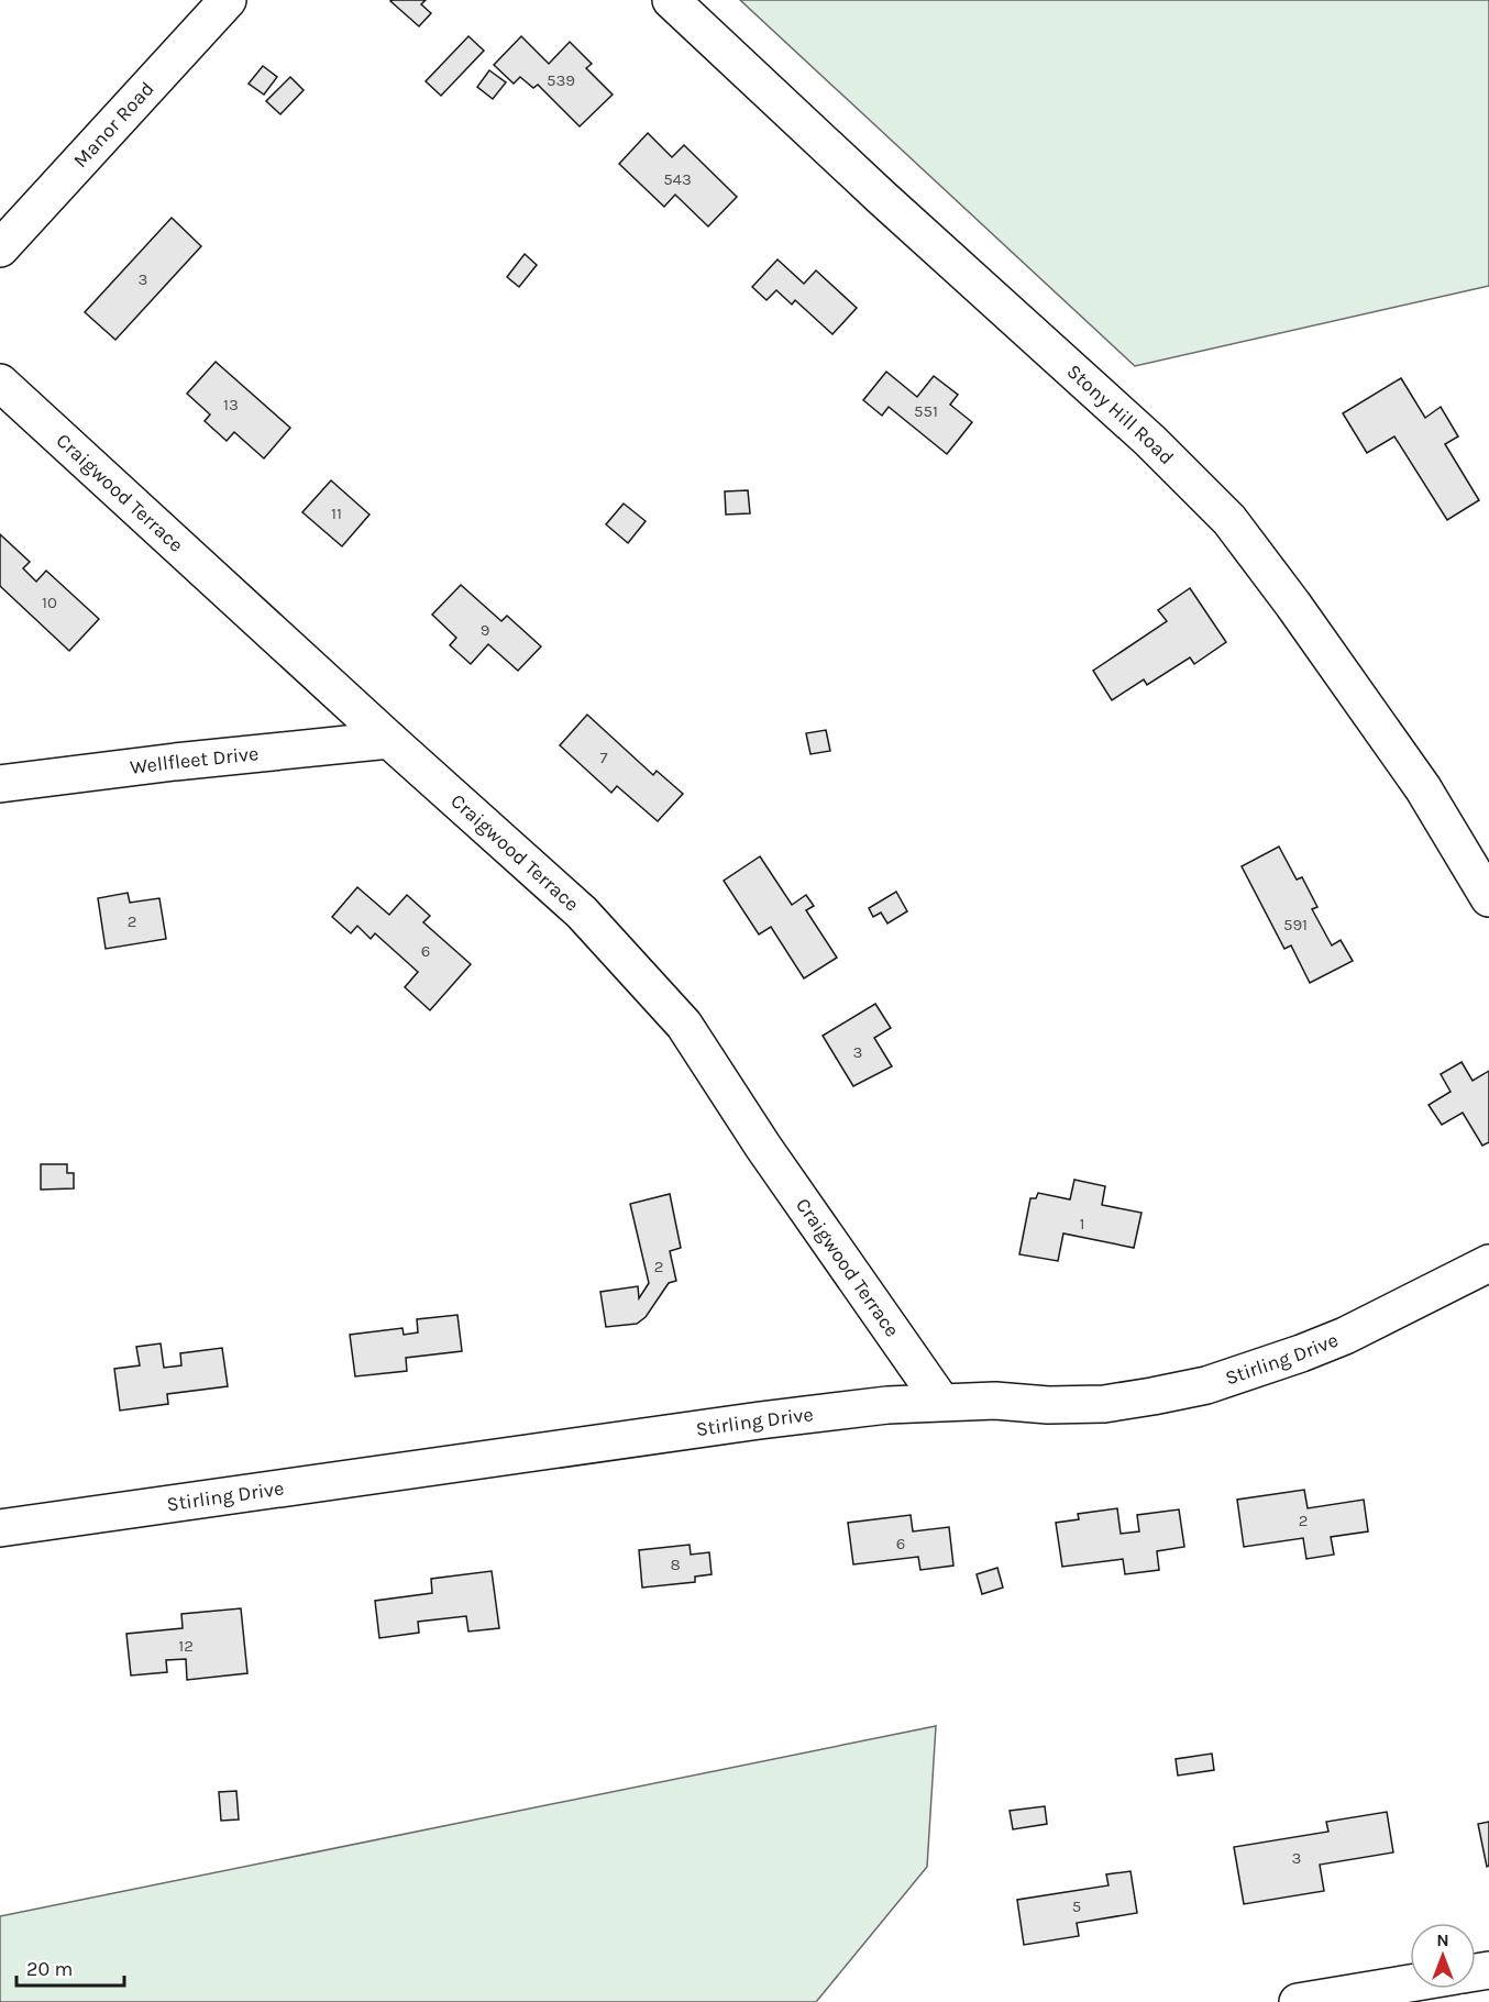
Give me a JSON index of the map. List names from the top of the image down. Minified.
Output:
{"streets":{"street":["Manor Road","Stony Hill Road","Craigwood Terrace","Wellfleet Drive","Stirling Drive"]},"crossings":[["Craigwood Terrace","Wellfleet Drive"],["Craigwood Terrace","Stirling Drive"]],"house_numbers":["539","543","3","13","551","11","10","9","7","2","591","6","3","1","2","2","6","8","12","3","5"],"scale_bar":"20 m","north":"top"}
